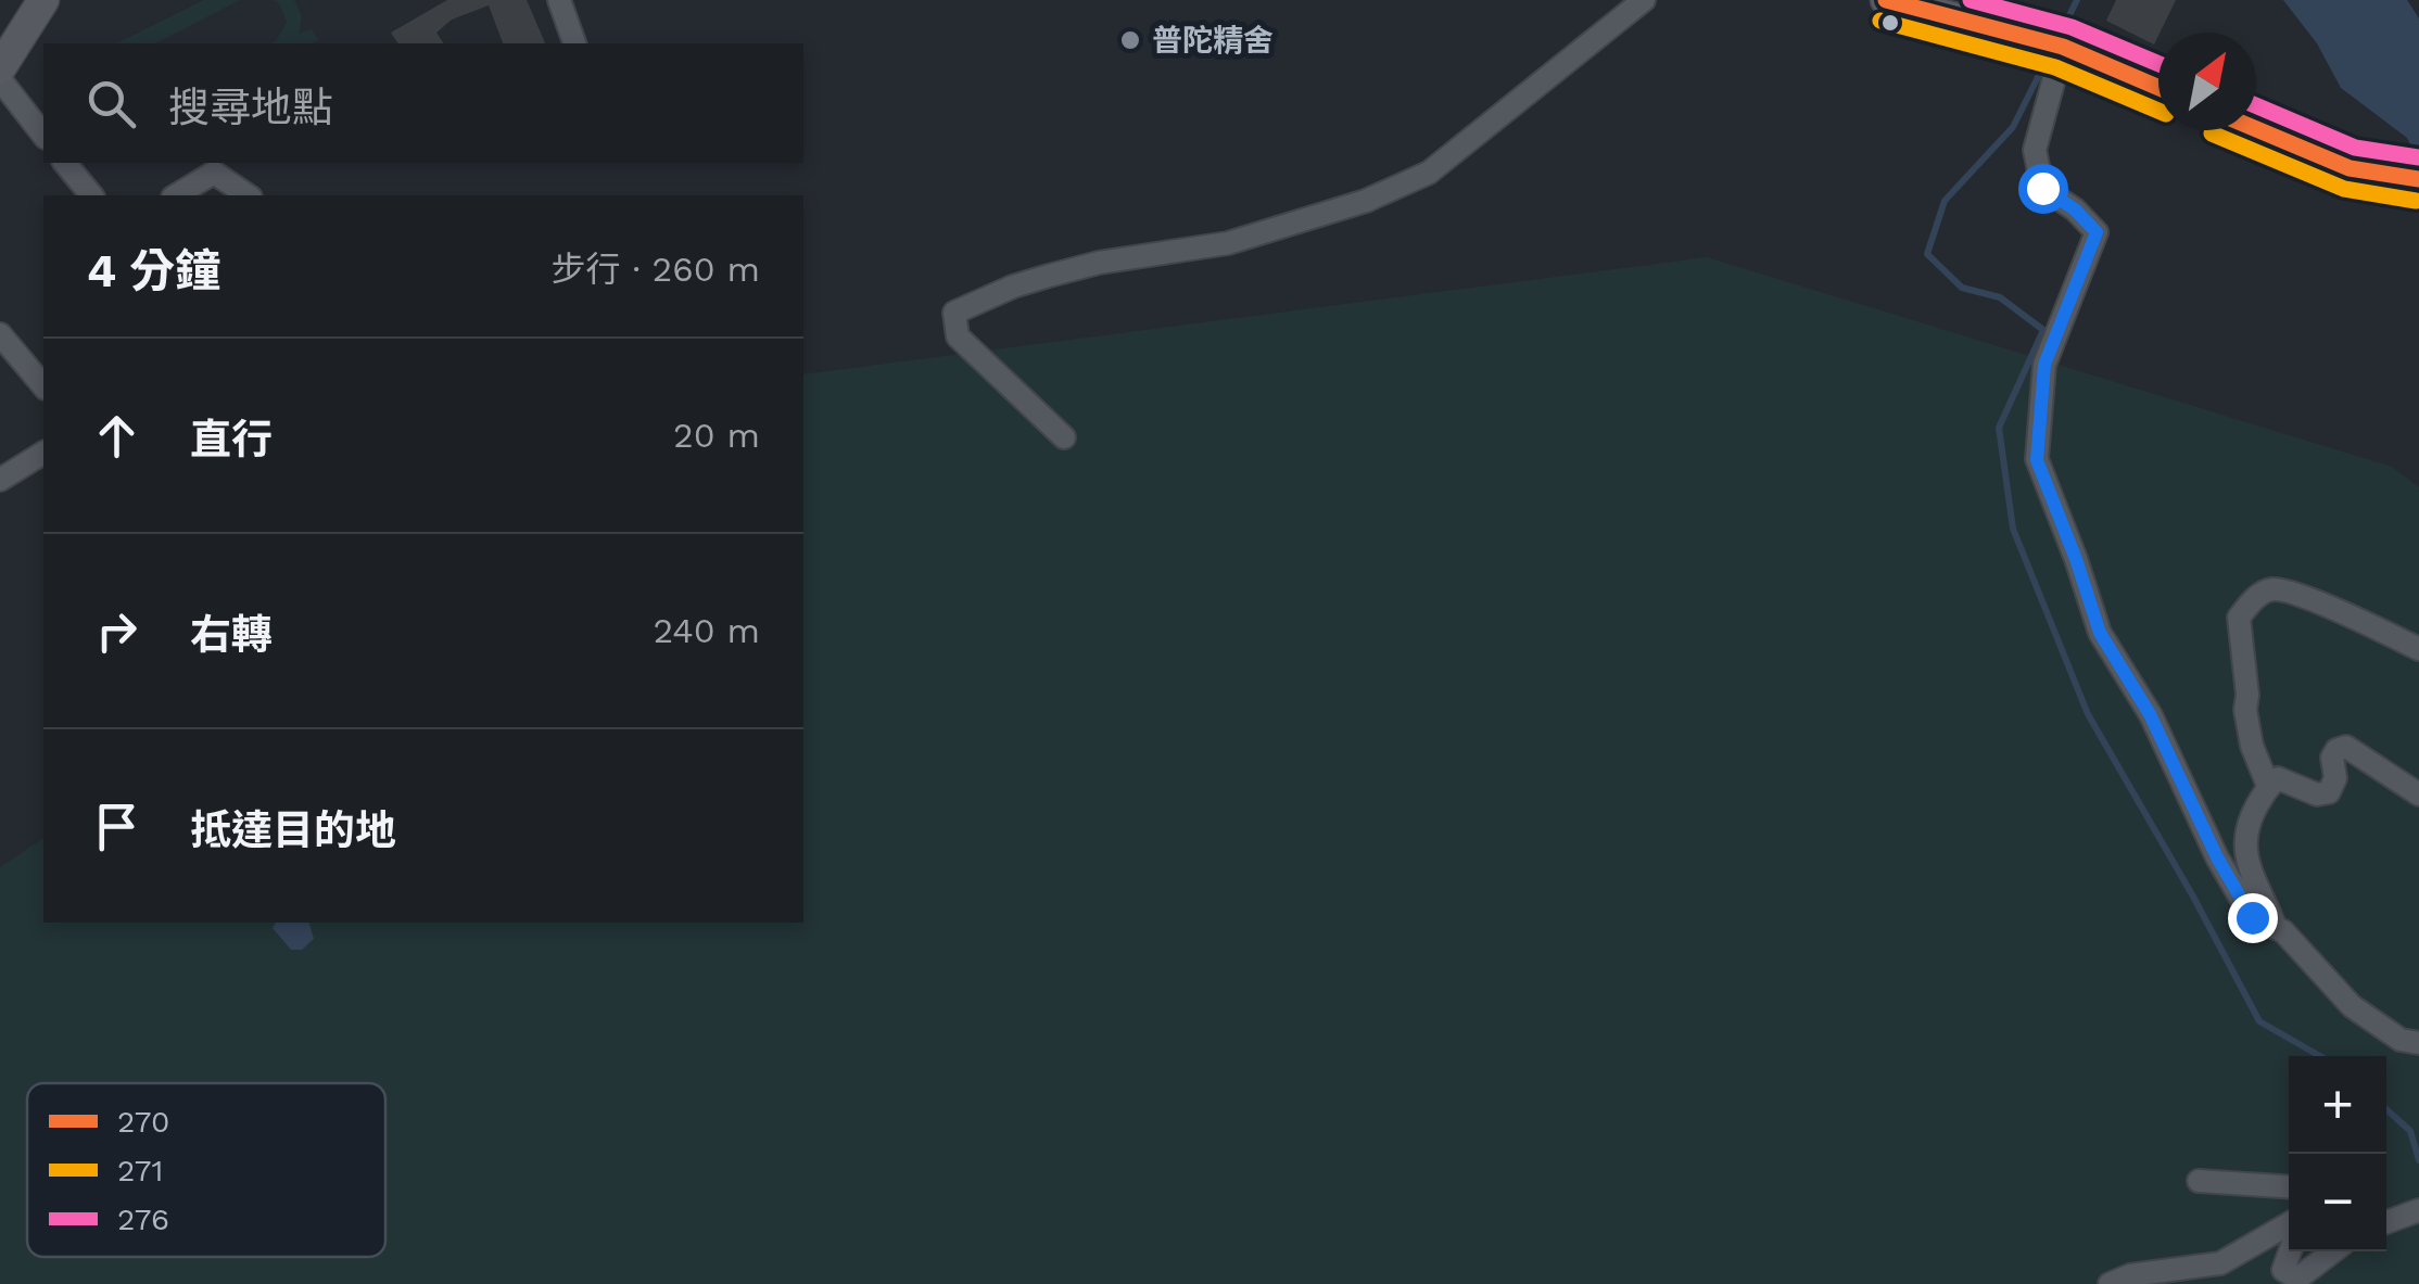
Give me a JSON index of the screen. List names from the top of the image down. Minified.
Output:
{"places":["普陀精舍"],"lines":["transit line 270","transit line 276","transit line 271"],"legend":["270","271","276"],"north":"top right","page":{"search":"搜尋地點","heading":["4 分鐘","步行 · 260 m"],"list":[["直行","20 m"],["右轉","240 m"],"抵達目的地"],"map_buttons":["+","−"]}}
